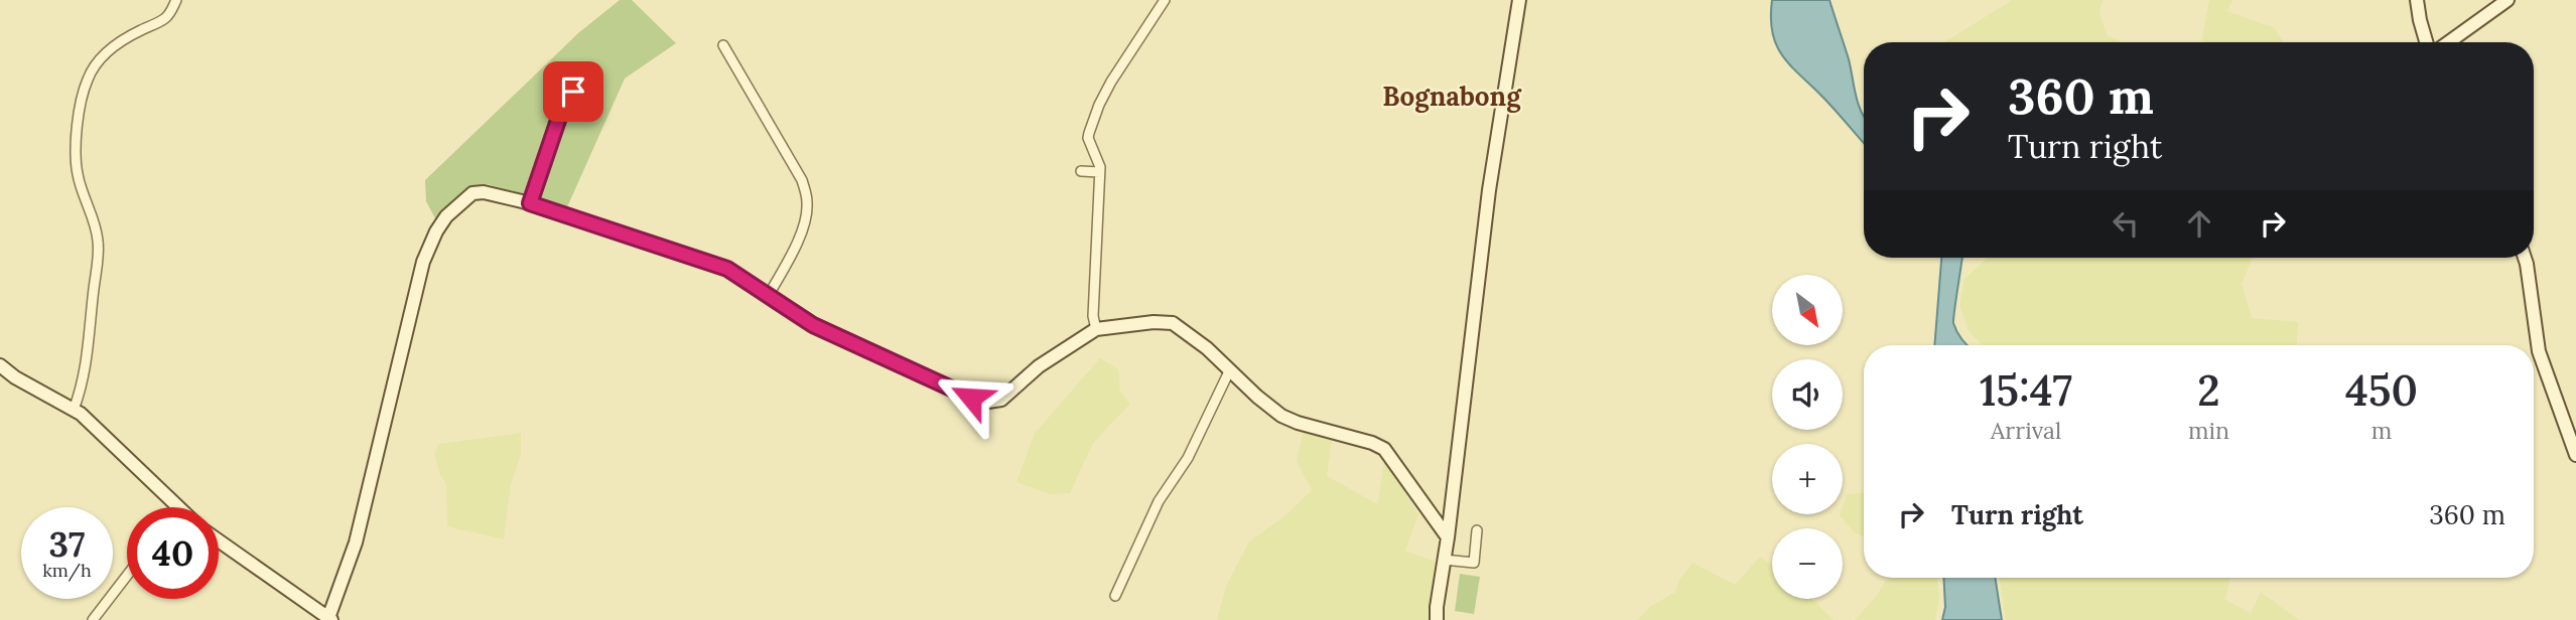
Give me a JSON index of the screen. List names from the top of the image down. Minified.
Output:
{"districts":["Bognabong"],"north":"bottom right","page":{"turn":["360 m","Turn right"],"map_buttons":["+","−"],"eta":["15:47","Arrival","2","min","450","m"],"list":[{"name":"Turn right","value":"360 m"}],"speed":"37 km/h","limit":"40"}}
